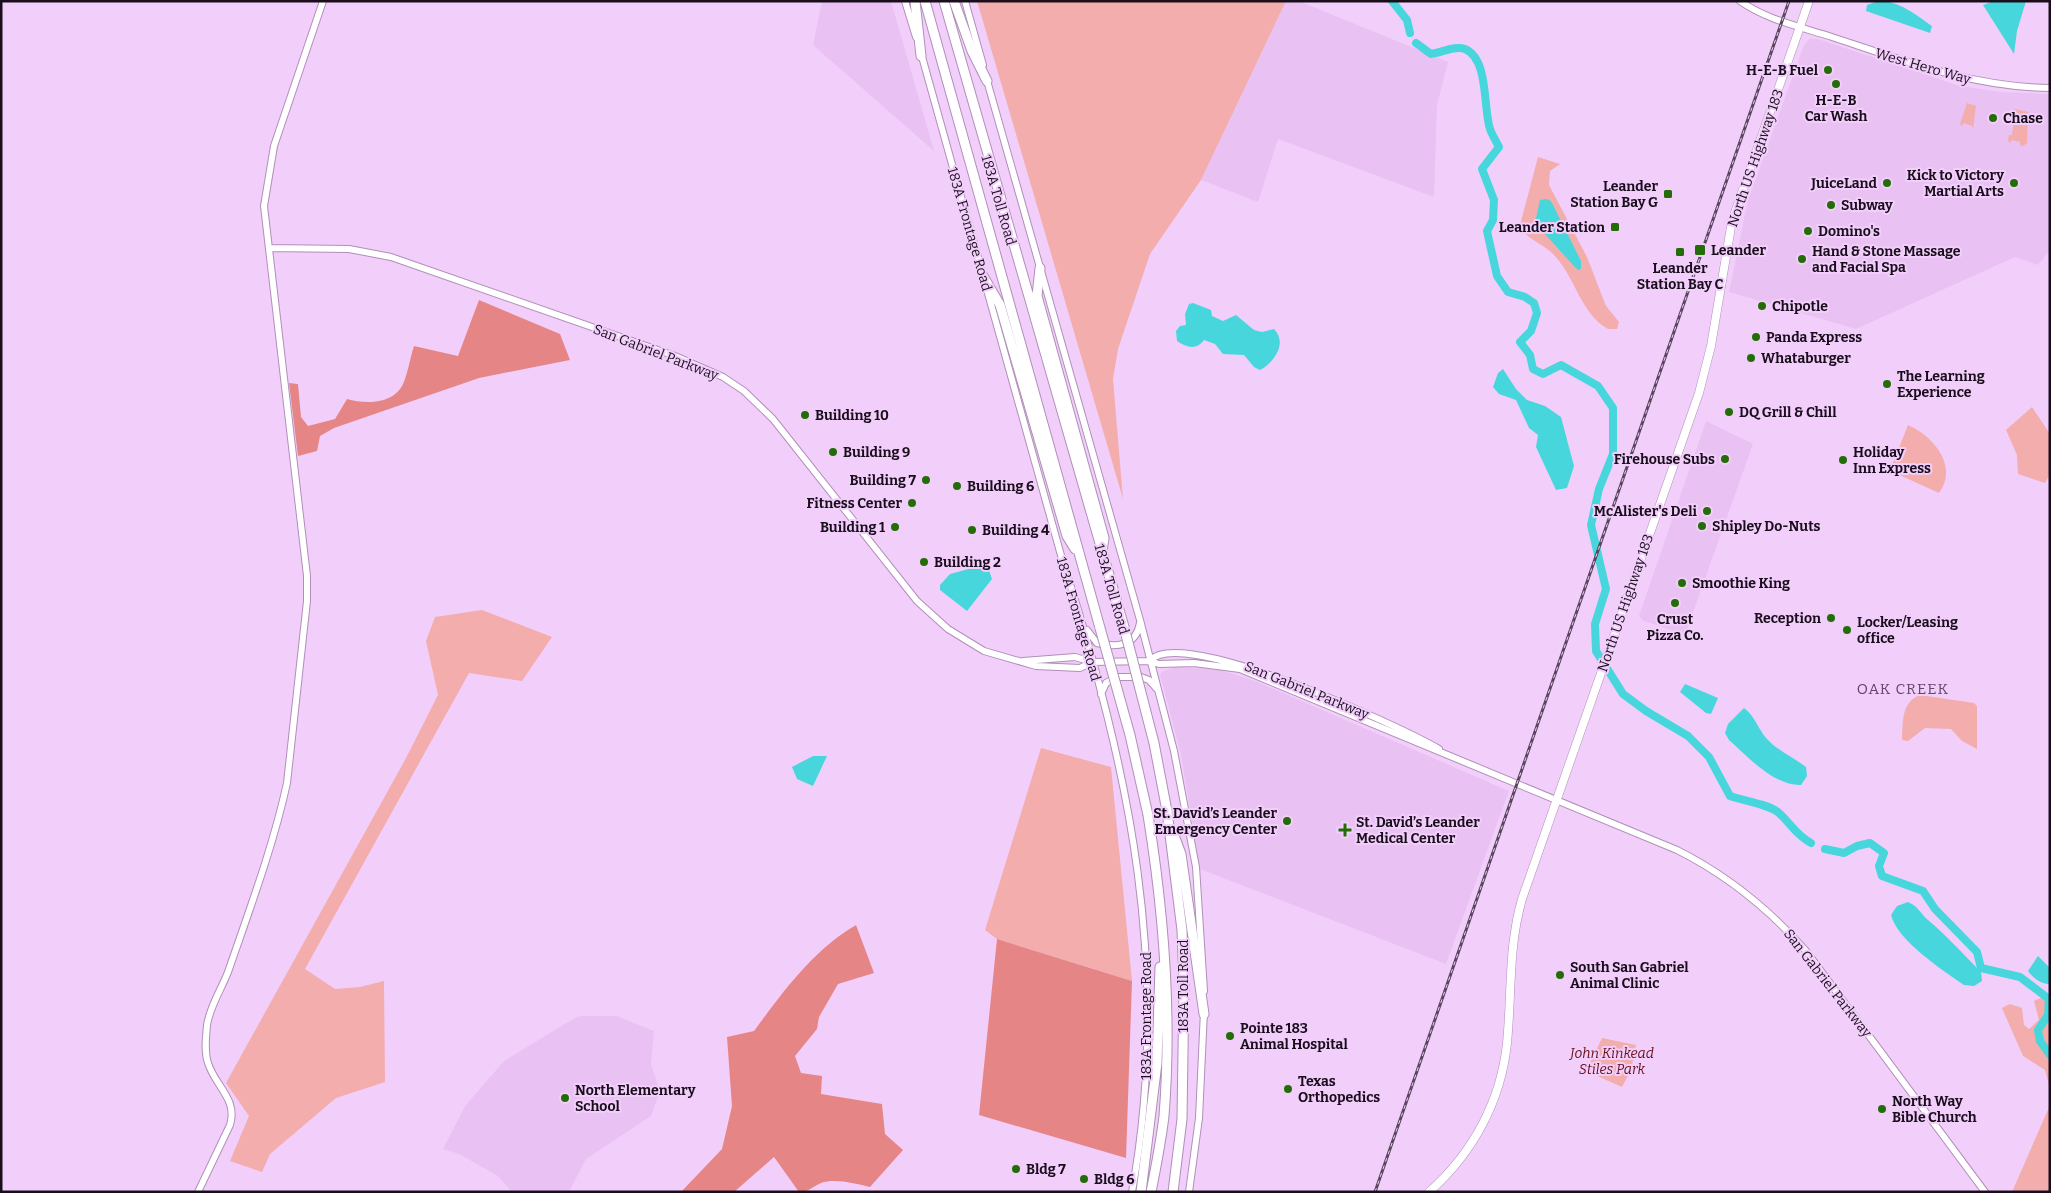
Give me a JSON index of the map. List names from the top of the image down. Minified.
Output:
{"streets":{"highway":["183A Toll Road"],"main road":["North US Highway 183"],"street":["West Hero Way","183A Frontage Road","San Gabriel Parkway"]},"crossings":[["West Hero Way","North US Highway 183"],["North US Highway 183","San Gabriel Parkway"],["183A Frontage Road","San Gabriel Parkway"]],"districts":["OAK CREEK"],"parks":["John Kinkead Stiles Park"],"places":{"other":["H-E-B Fuel","H-E-B Car Wash","Chase","JuiceLand","Kick to Victory Martial Arts","Subway","Domino's","Hand & Stone Massage and Facial Spa","Chipotle","Panda Express","Whataburger","The Learning Experience","DQ Grill & Chill","Building 10","Building 9","Firehouse Subs","Holiday Inn Express","Building 7","Building 6","Fitness Center","McAlister's Deli","Shipley Do-Nuts","Building 1","Building 4","Building 2","Smoothie King","Crust Pizza Co.","Reception","Locker/Leasing office","St. David’s Leander Emergency Center","South San Gabriel Animal Clinic","Pointe 183 Animal Hospital","Texas Orthopedics","North Elementary School","North Way Bible Church","Bldg 7","Bldg 6"],"transit":["Leander Station Bay G","Leander Station","Leander","Leander Station Bay C"],"health":["St. David’s Leander Medical Center"]}}
